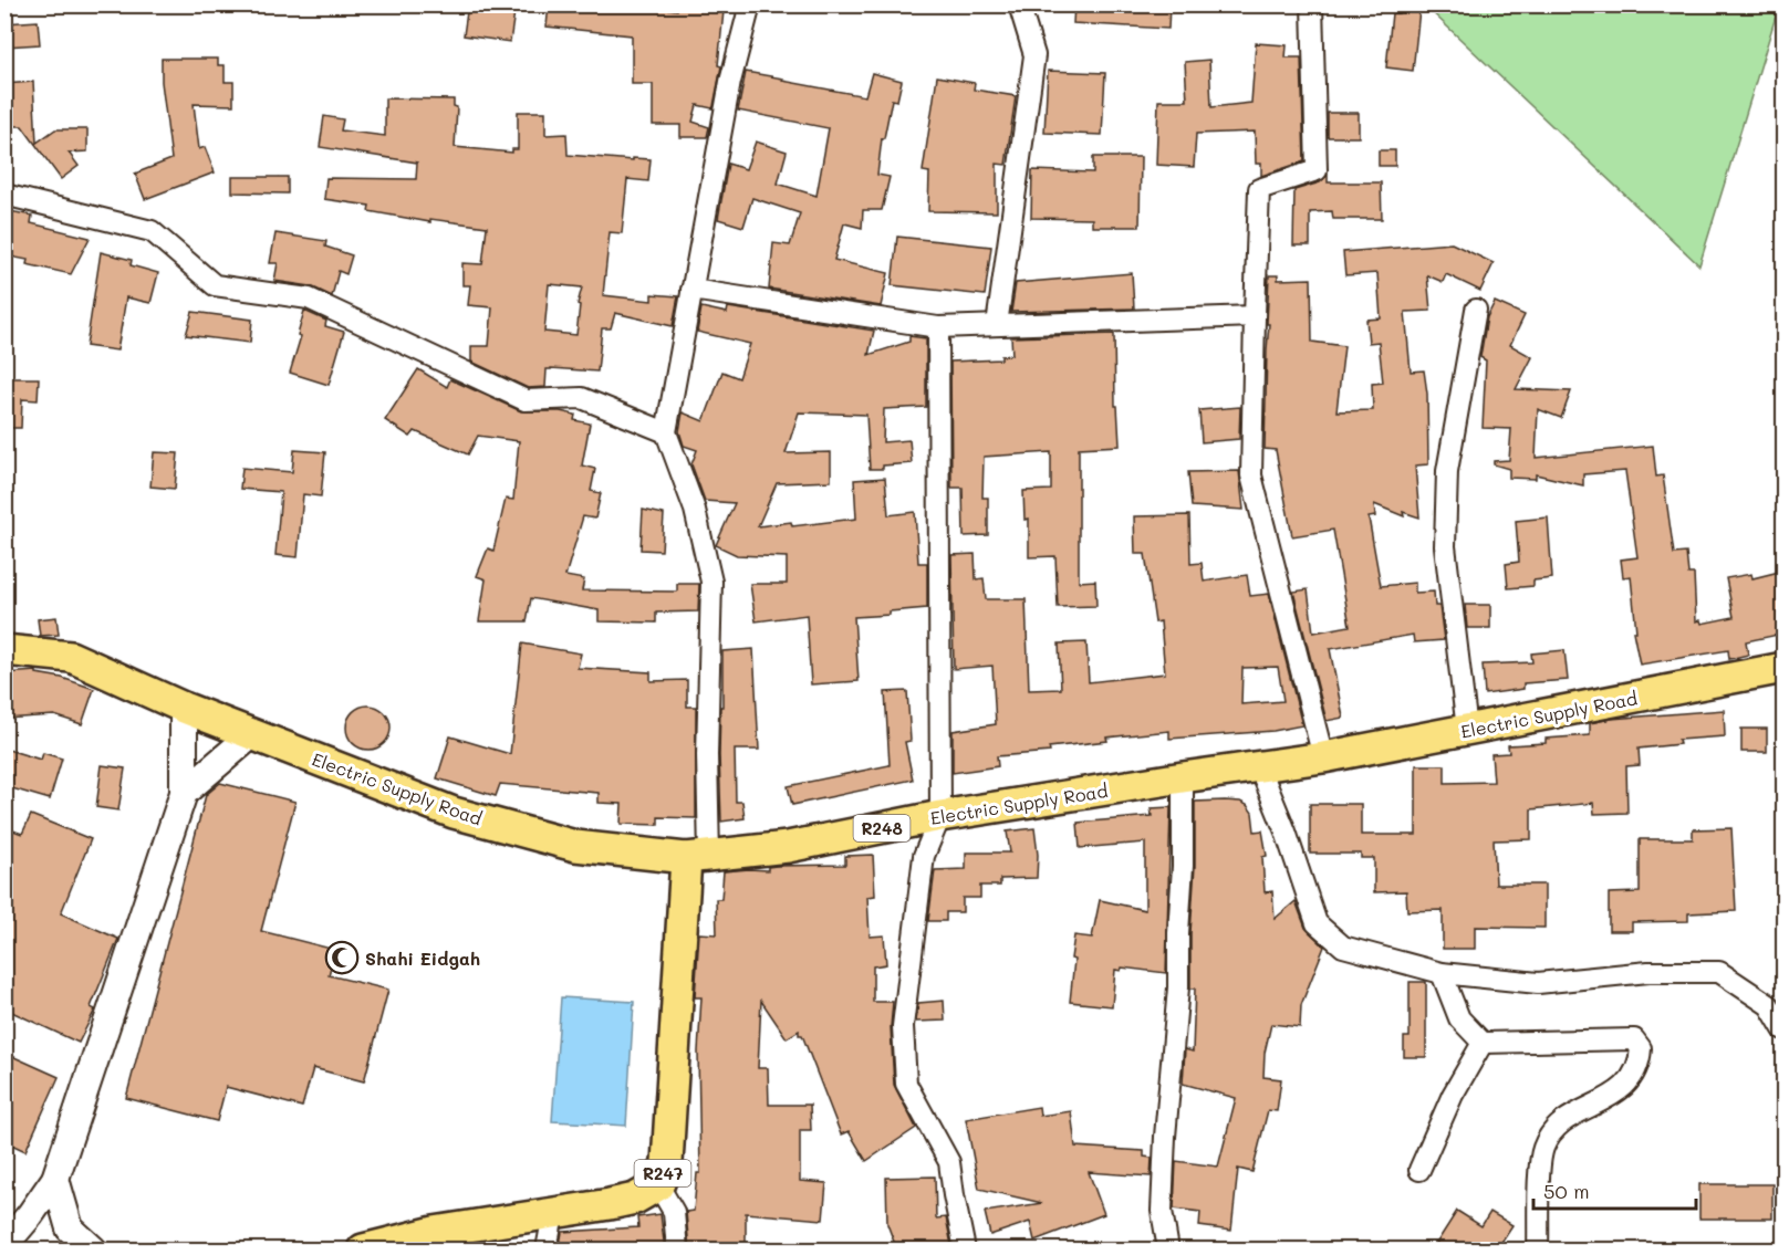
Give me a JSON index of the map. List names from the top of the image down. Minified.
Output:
{"streets":{"main road":["Electric Supply Road","R248","R247"]},"crossings":[["Electric Supply Road","R247"]],"places":{"mosque":["Shahi Eidgah"]},"scale_bar":"50 m"}
